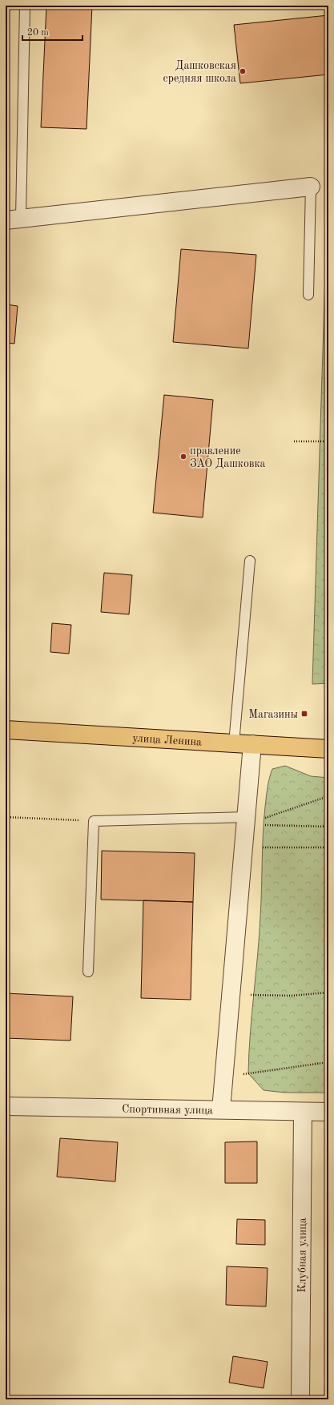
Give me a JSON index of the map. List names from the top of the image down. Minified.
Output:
{"streets":{"main road":["улица Ленина"],"street":["Спортивная улица","Клубная улица"]},"crossings":[["Спортивная улица","Клубная улица"]],"places":{"other":["Дашковская средняя школа","правление ЗАО Дашковка"],"transit":["Магазины"]},"scale_bar":"20 m"}
